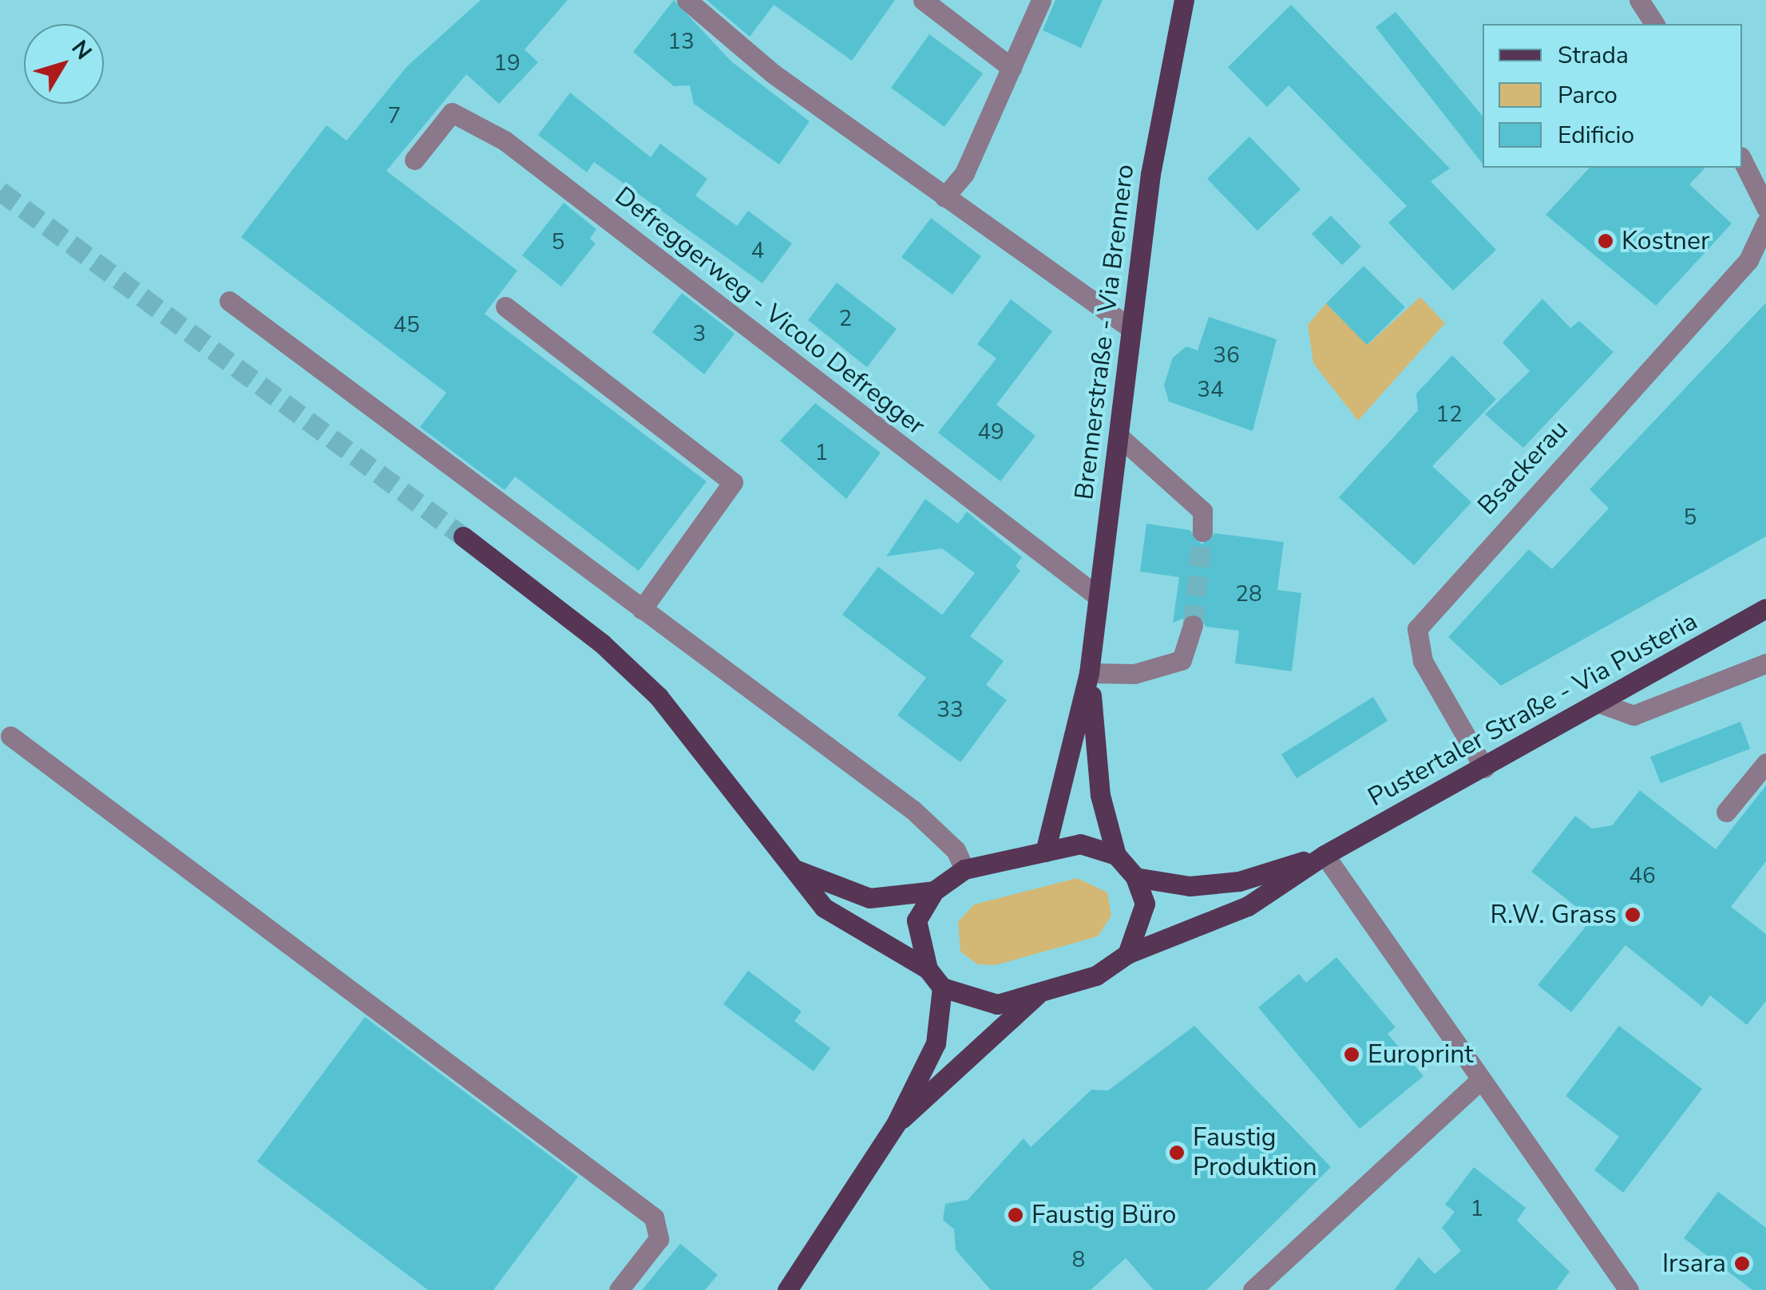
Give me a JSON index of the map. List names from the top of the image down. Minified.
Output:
{"streets":{"main road":["Brennerstraße - Via Brennero","Pustertaler Straße - Via Pusteria"],"street":["Defreggerweg - Vicolo Defregger","Bsackerau"]},"crossings":[["Defreggerweg - Vicolo Defregger","Brennerstraße - Via Brennero"],["Brennerstraße - Via Brennero","Pustertaler Straße - Via Pusteria"],["Bsackerau","Pustertaler Straße - Via Pusteria"]],"places":["Kostner","R.W. Grass","Europrint","Faustig Produktion","Faustig Büro","Irsara"],"house_numbers":["13","19","7","5","4","2","45","3","36","34","12","49","1","5","28","33","46","1","8"],"legend":["Strada","Parco","Edificio"],"north":"top right"}
